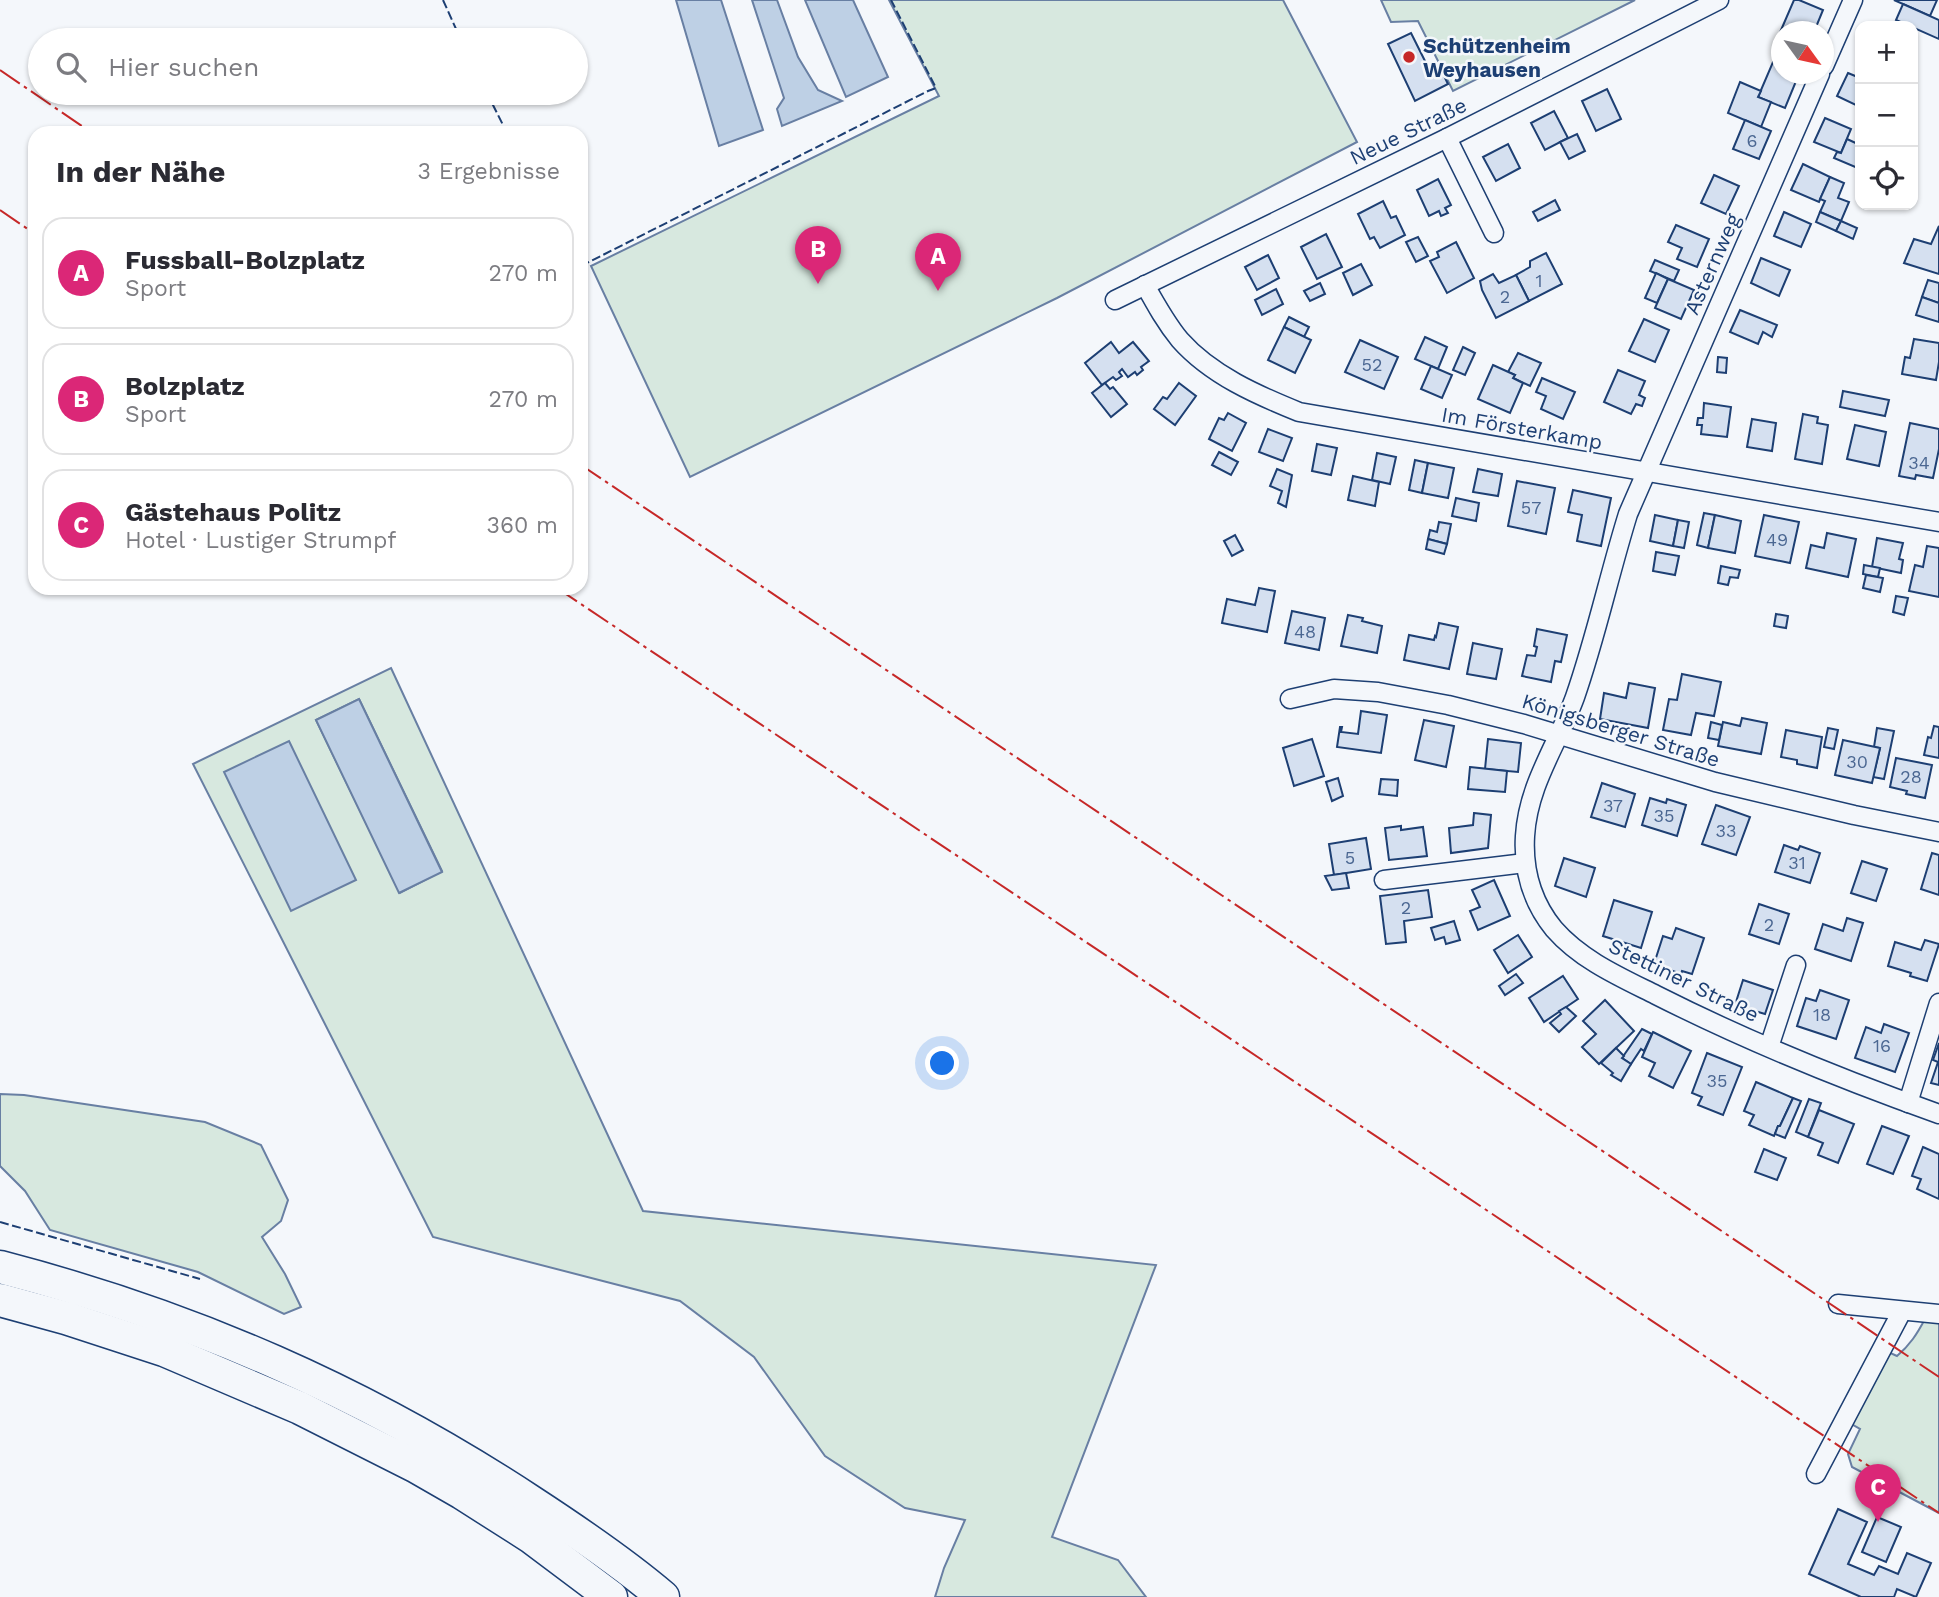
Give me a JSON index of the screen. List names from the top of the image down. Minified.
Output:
{"streets":{"street":["Neue Straße","Asternweg","Im Försterkamp","Königsberger Straße","Stettiner Straße"]},"crossings":[["Neue Straße","Im Försterkamp"],["Asternweg","Im Försterkamp"],["Asternweg","Stettiner Straße"],["Im Försterkamp","Stettiner Straße"],["Königsberger Straße","Stettiner Straße"]],"places":["Schützenheim Weyhausen"],"house_numbers":["6","1","2","52","34","57","49","48","30","28","37","35","33","5","31","2","2","18","16","35"],"north":"bottom right","page":{"map_buttons":["+","−"],"search":"Hier suchen","heading":["In der Nähe","3 Ergebnisse"],"list":[{"mark":"A","name":"Fussball-Bolzplatz","note":"Sport","value":"270 m"},{"mark":"B","name":"Bolzplatz","note":"Sport","value":"270 m"},{"mark":"C","name":"Gästehaus Politz","note":"Hotel · Lustiger Strumpf","value":"360 m"}],"pins":["B","A","C"]}}
